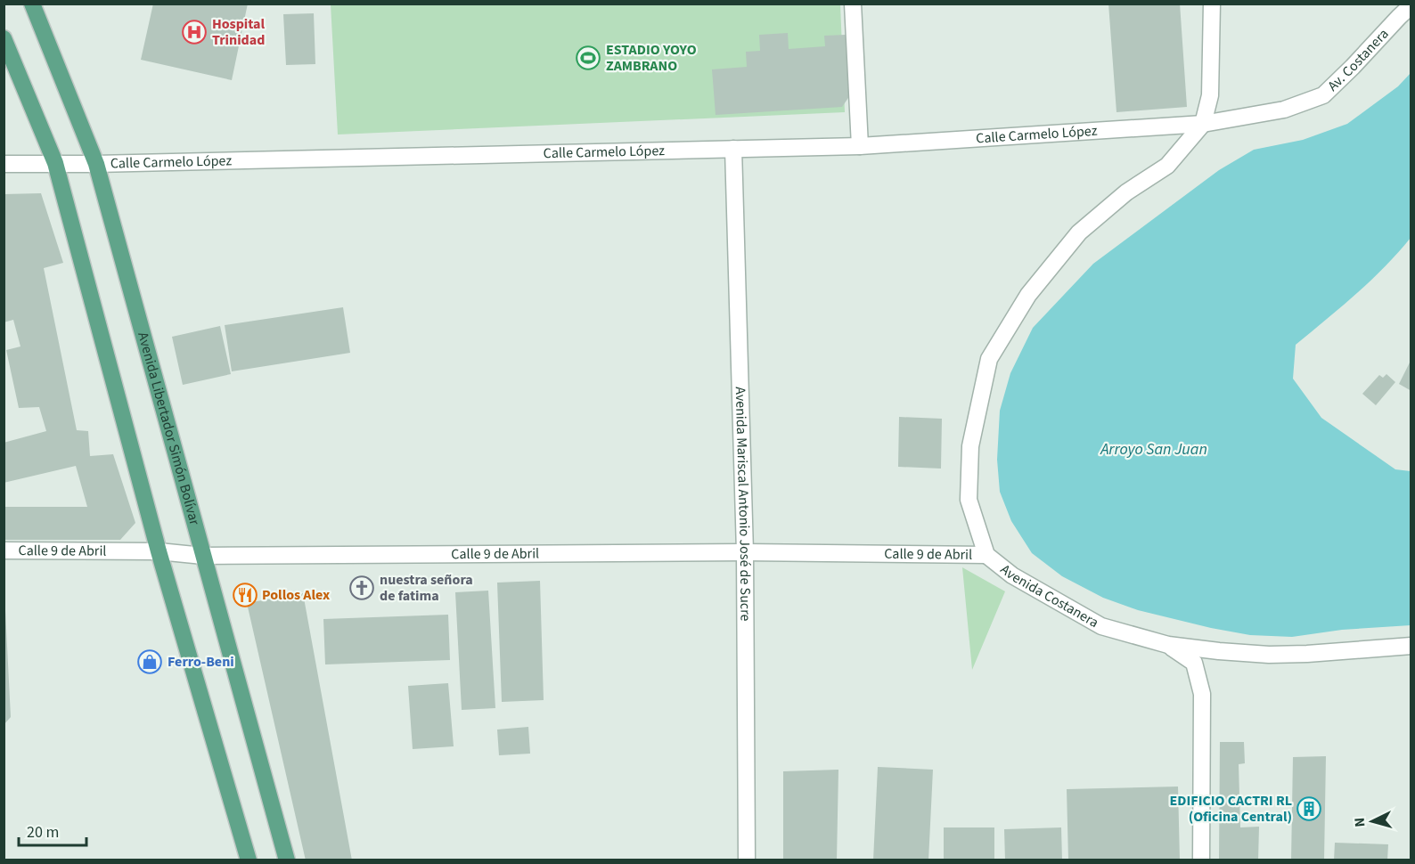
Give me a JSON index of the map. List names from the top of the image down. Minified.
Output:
{"streets":{"main road":["Avenida Libertador Simón Bolívar"],"street":["Av. Costanera","Calle Carmelo López","Avenida Mariscal Antonio José de Sucre","Calle 9 de Abril","Avenida Costanera"]},"crossings":[["Av. Costanera","Calle Carmelo López"],["Av. Costanera","Avenida Costanera"],["Calle Carmelo López","Avenida Libertador Simón Bolívar"],["Calle Carmelo López","Avenida Mariscal Antonio José de Sucre"],["Calle Carmelo López","Avenida Costanera"],["Avenida Libertador Simón Bolívar","Calle 9 de Abril"],["Avenida Mariscal Antonio José de Sucre","Calle 9 de Abril"],["Calle 9 de Abril","Avenida Costanera"]],"water":["Arroyo San Juan"],"places":{"hospital":["Hospital Trinidad"],"sports":["ESTADIO YOYO ZAMBRANO"],"church":["nuestra señora de fatima"],"restaurant":["Pollos Alex"],"shop":["Ferro-Beni"],"building":["EDIFICIO CACTRI RL (Oficina Central)"]},"scale_bar":"20 m","north":"left"}
